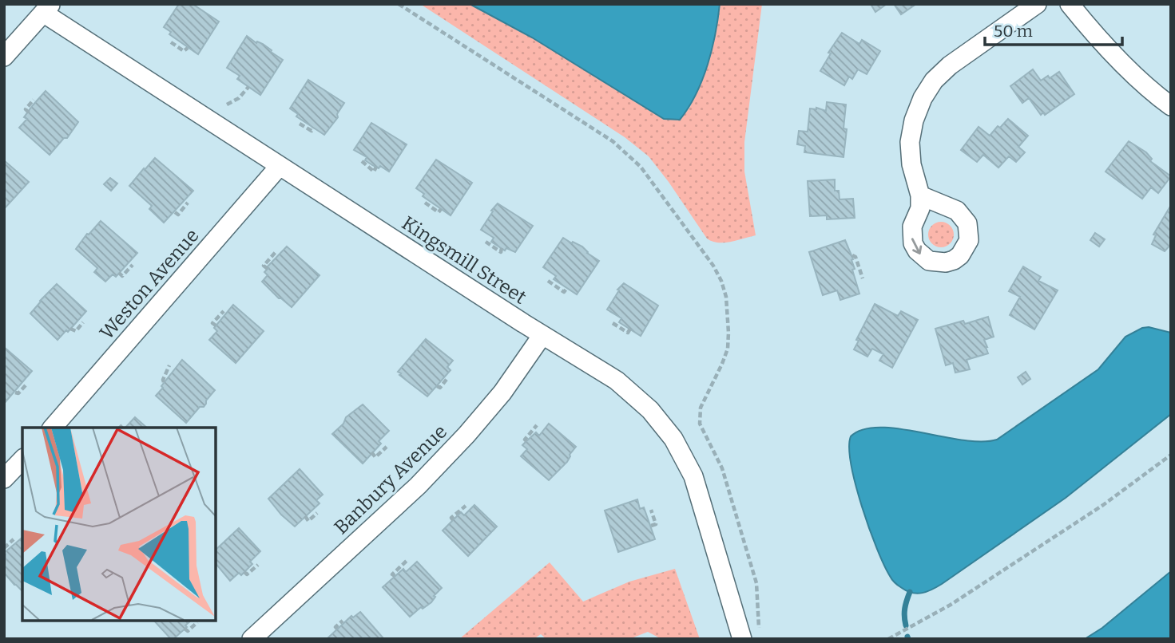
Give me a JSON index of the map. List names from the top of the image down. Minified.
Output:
{"streets":{"street":["Kingsmill Street","Weston Avenue","Banbury Avenue"]},"crossings":[["Kingsmill Street","Weston Avenue"],["Kingsmill Street","Banbury Avenue"]],"scale_bar":"50 m"}
